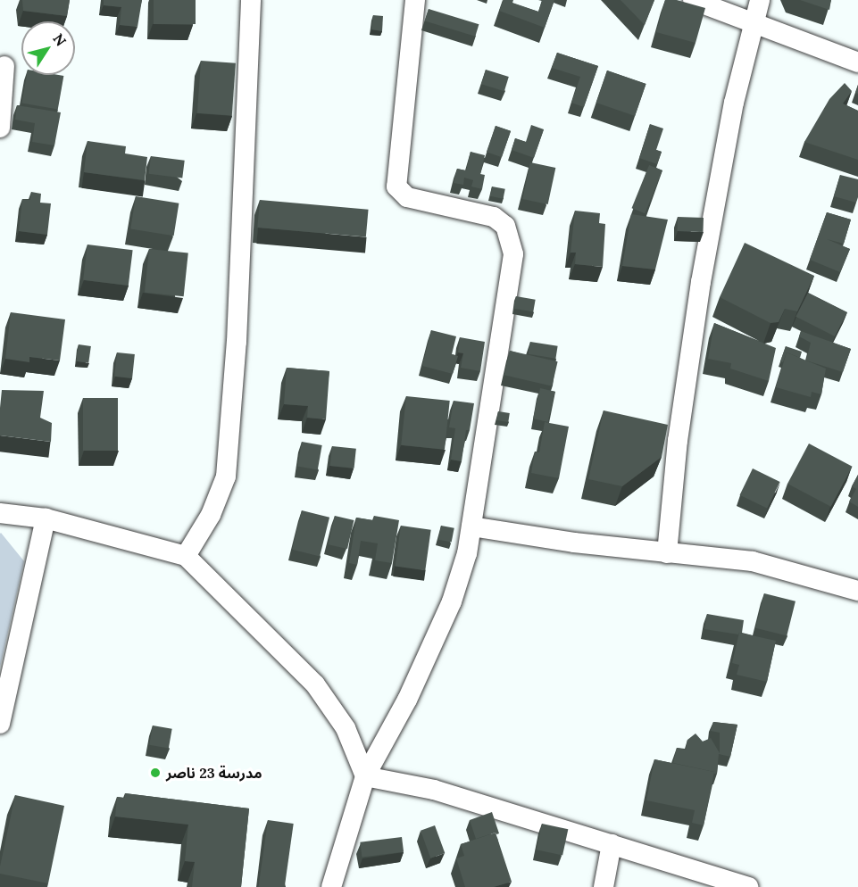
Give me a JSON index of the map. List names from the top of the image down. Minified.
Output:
{"places":["مدرسة 23 ناصر"],"north":"top right"}
